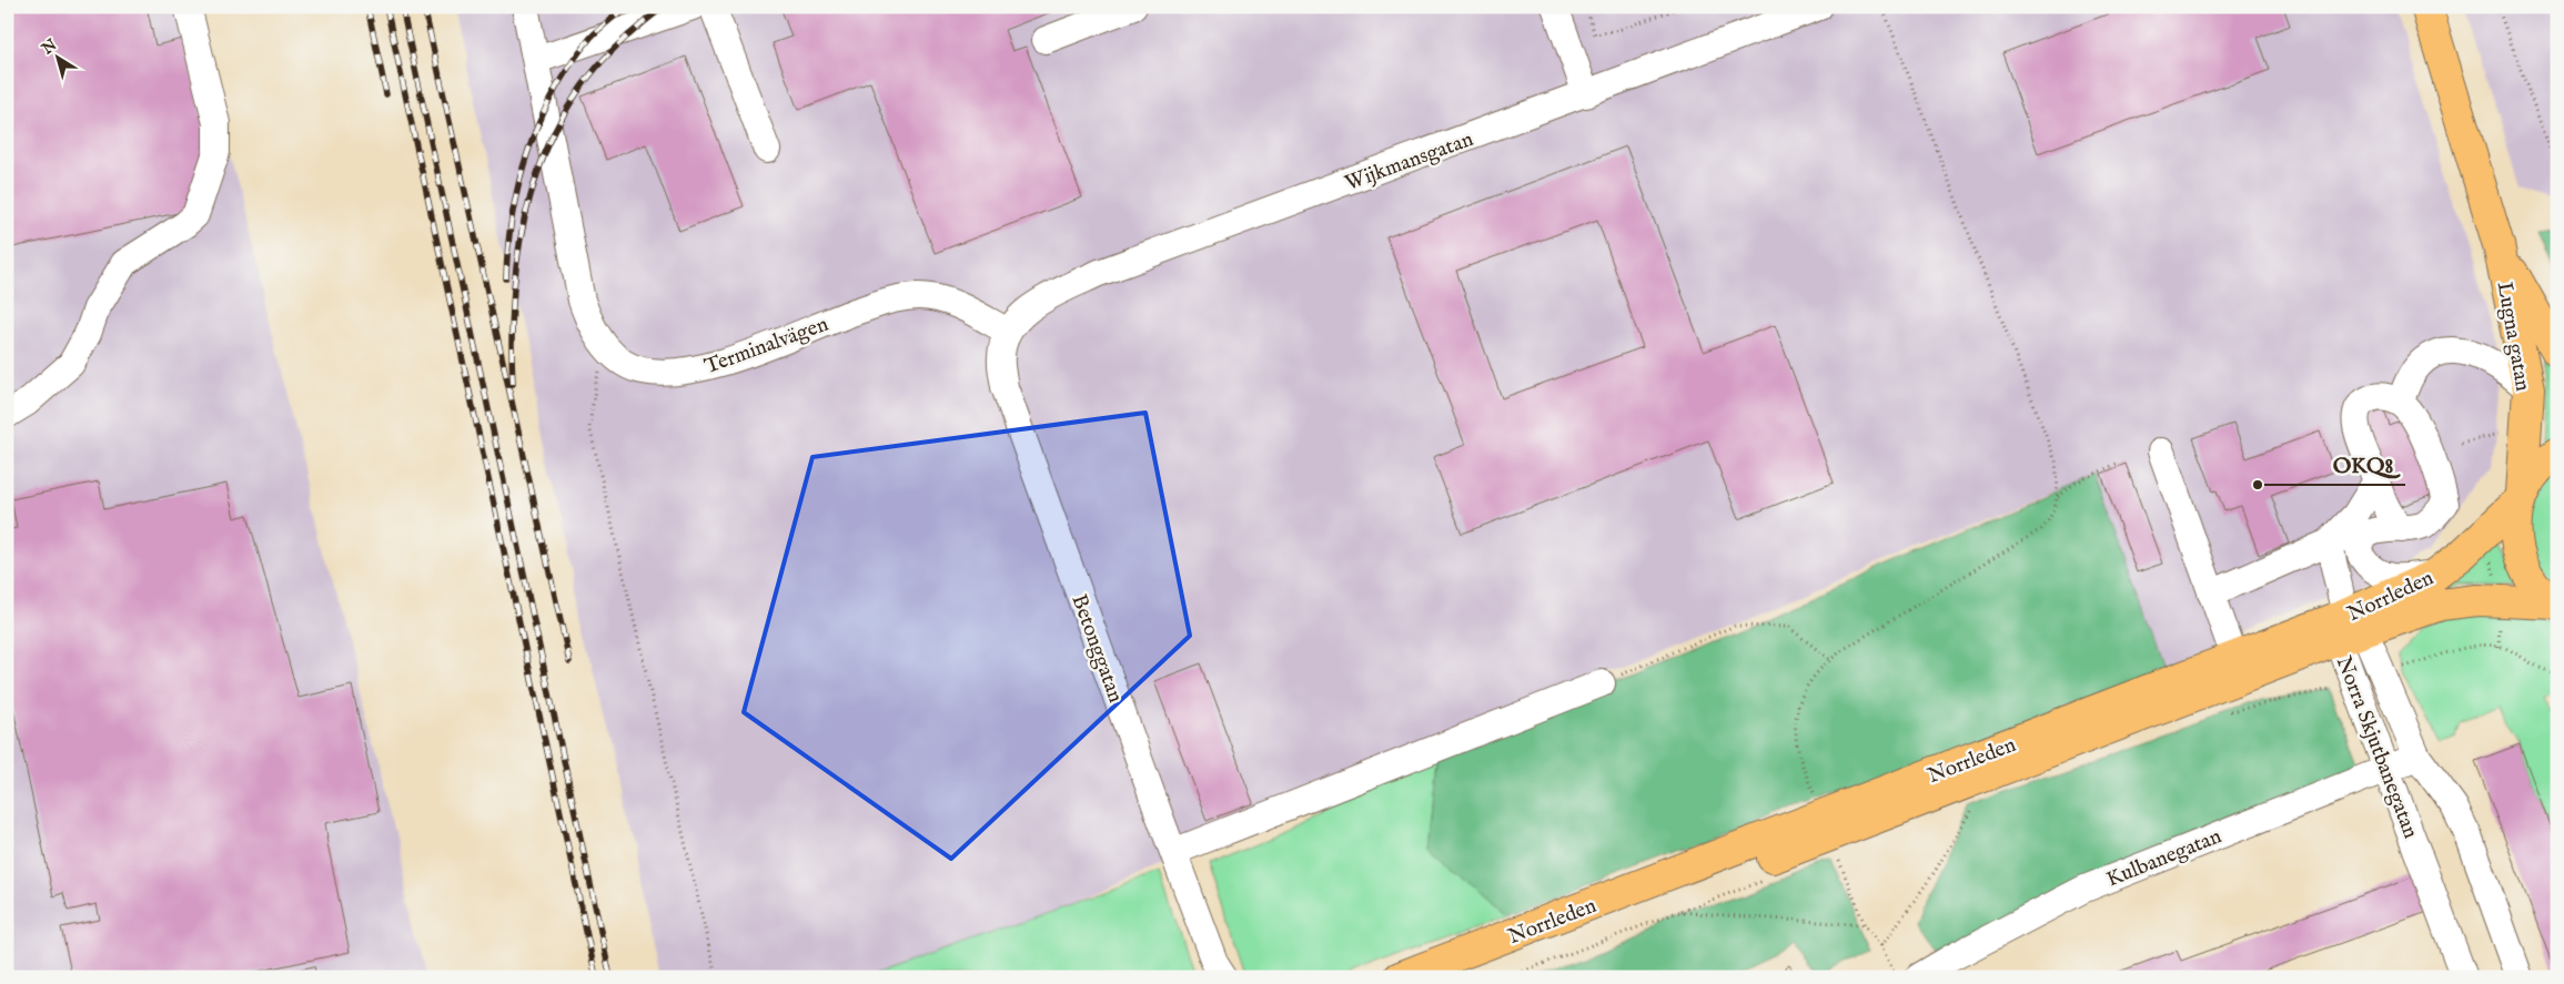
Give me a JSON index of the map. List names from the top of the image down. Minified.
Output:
{"streets":{"main road":["Lugna gatan","Norrleden"],"street":["Wijkmansgatan","Terminalvägen","Betonggatan","Norra Skjutbanegatan","Kulbanegatan"]},"crossings":[["Wijkmansgatan","Terminalvägen"],["Wijkmansgatan","Betonggatan"],["Lugna gatan","Norrleden"],["Terminalvägen","Betonggatan"],["Norrleden","Norra Skjutbanegatan"],["Norra Skjutbanegatan","Kulbanegatan"]],"places":["OKQ8"],"north":"top left"}
